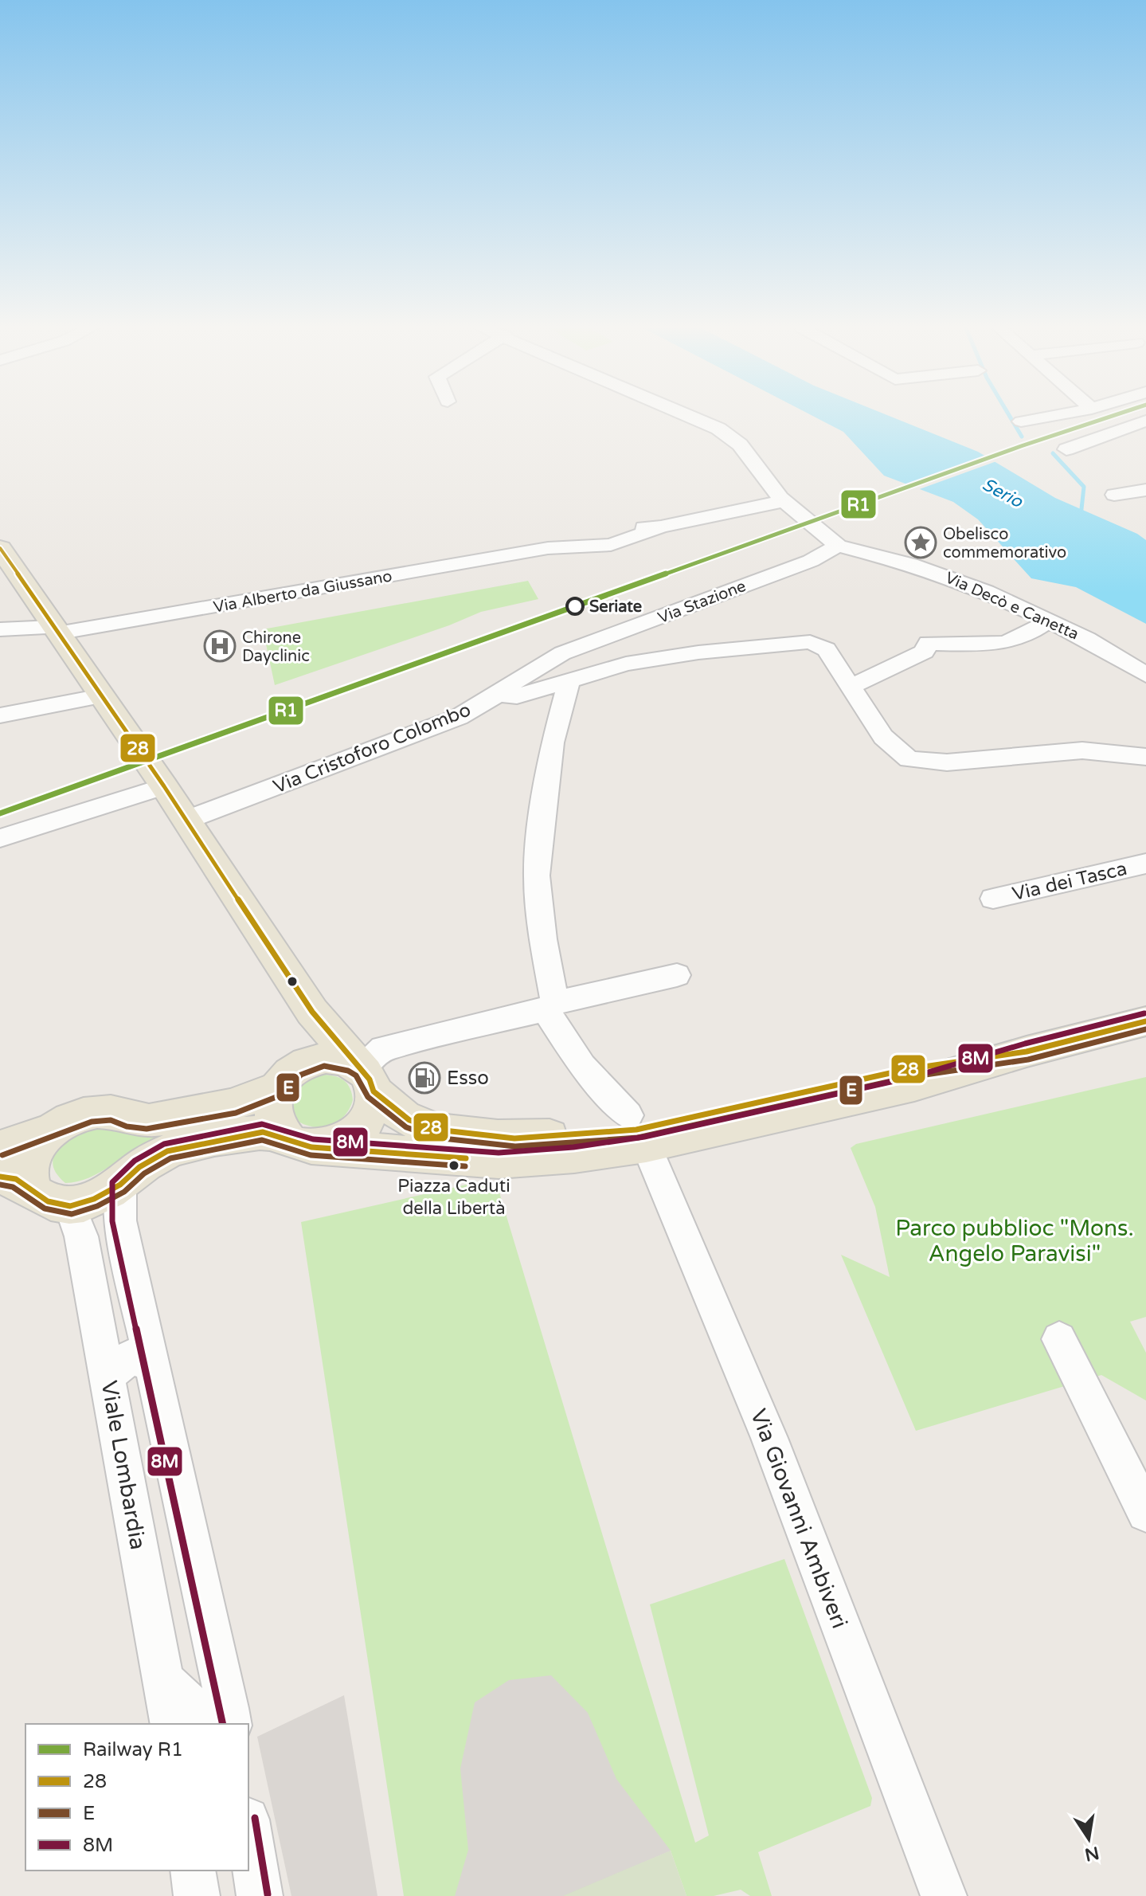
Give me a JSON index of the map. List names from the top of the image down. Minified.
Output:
{"streets":{"street":["Via Alberto da Giussano","Via Stazione","Via Decò e Canetta","Via Cristoforo Colombo","Via dei Tasca","Viale Lombardia","Via Giovanni Ambiveri"]},"crossings":[["Via Alberto da Giussano","Via Decò e Canetta"],["Via Stazione","Via Decò e Canetta"],["Via Stazione","Via Cristoforo Colombo"]],"water":["Serio"],"parks":["Parco pubblioc \"Mons. Angelo Paravisi\""],"places":{"place":["Obelisco commemorativo"],"other":["Seriate","Piazza Caduti della Libertà"],"hospital":["Chirone Dayclinic"],"fuel station":["Esso"]},"lines":["rail line R1","transit line 28","transit line 8M","transit line E"],"legend":["Railway R1","28","E","8M"],"north":"bottom"}
